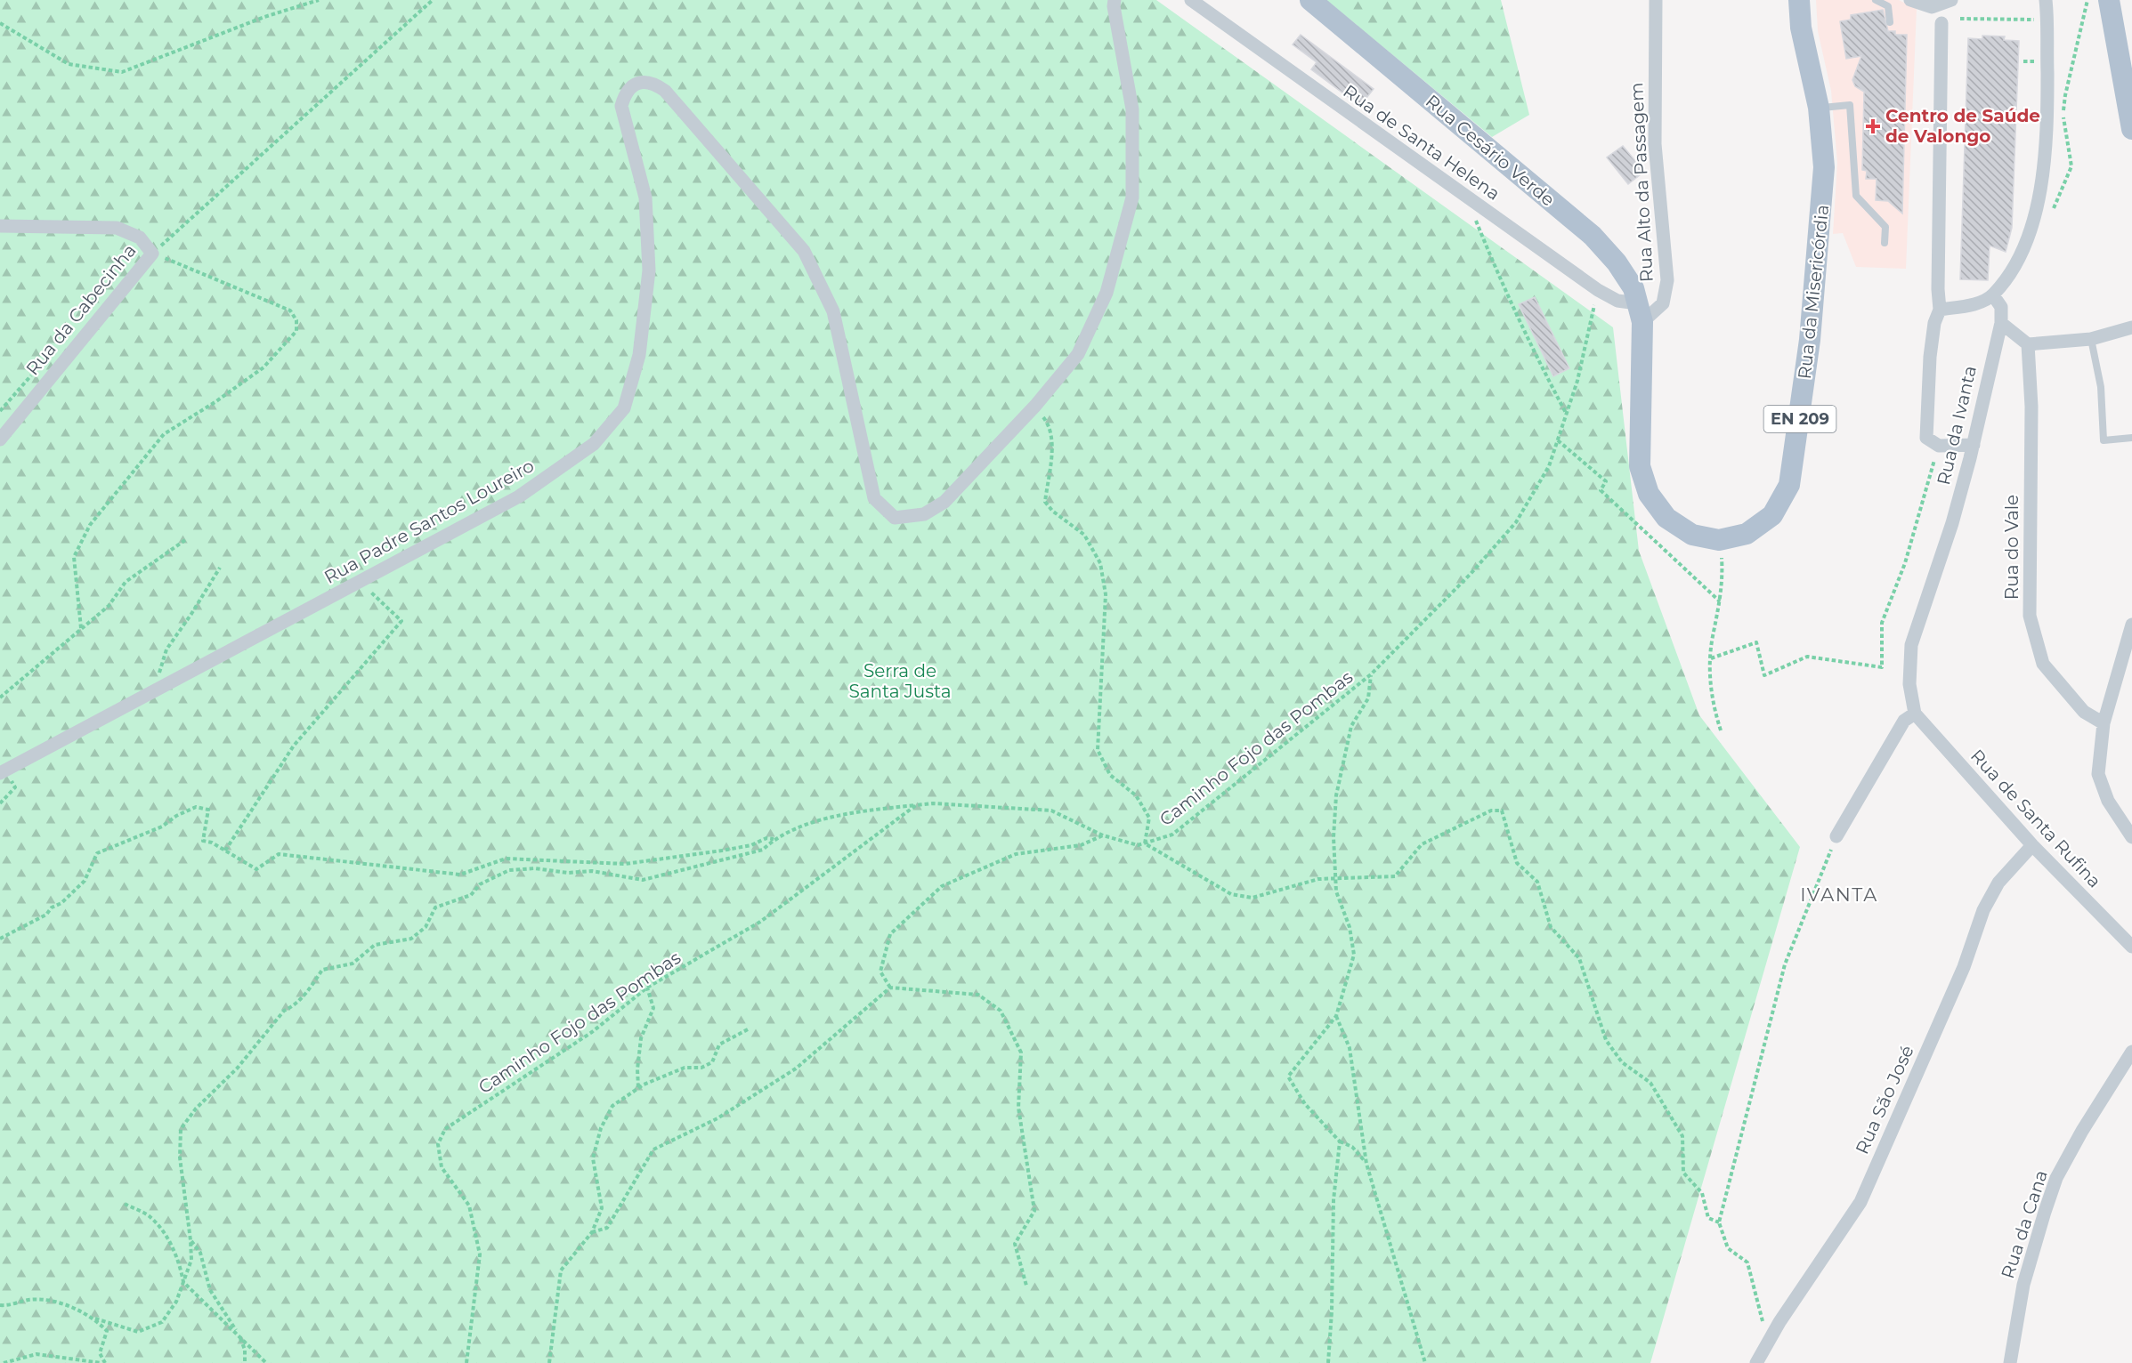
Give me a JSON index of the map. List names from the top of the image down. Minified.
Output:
{"streets":{"main road":["Rua Cesário Verde","Rua da Misericórdia","EN 209"],"street":["Rua de Santa Helena","Rua Alto da Passagem","Rua da Cabecinha","Rua da Ivanta","Rua Padre Santos Loureiro","Rua do Vale","Rua de Santa Rufina","Rua São José","Rua da Cana"],"path":["Caminho Fojo das Pombas"]},"crossings":[["Rua de Santa Helena","Rua Cesário Verde"],["Rua de Santa Helena","Rua Alto da Passagem"],["Rua de Santa Helena","Rua da Misericórdia"],["Rua de Santa Helena","Caminho Fojo das Pombas"],["Rua Cesário Verde","Rua Alto da Passagem"],["Rua Cesário Verde","Rua da Misericórdia"],["Rua Alto da Passagem","Rua da Misericórdia"],["Rua da Ivanta","Rua de Santa Rufina"],["Rua de Santa Rufina","Rua São José"]],"districts":["IVANTA"],"parks":["Serra de Santa Justa"],"places":{"health":["Centro de Saúde de Valongo"]}}
